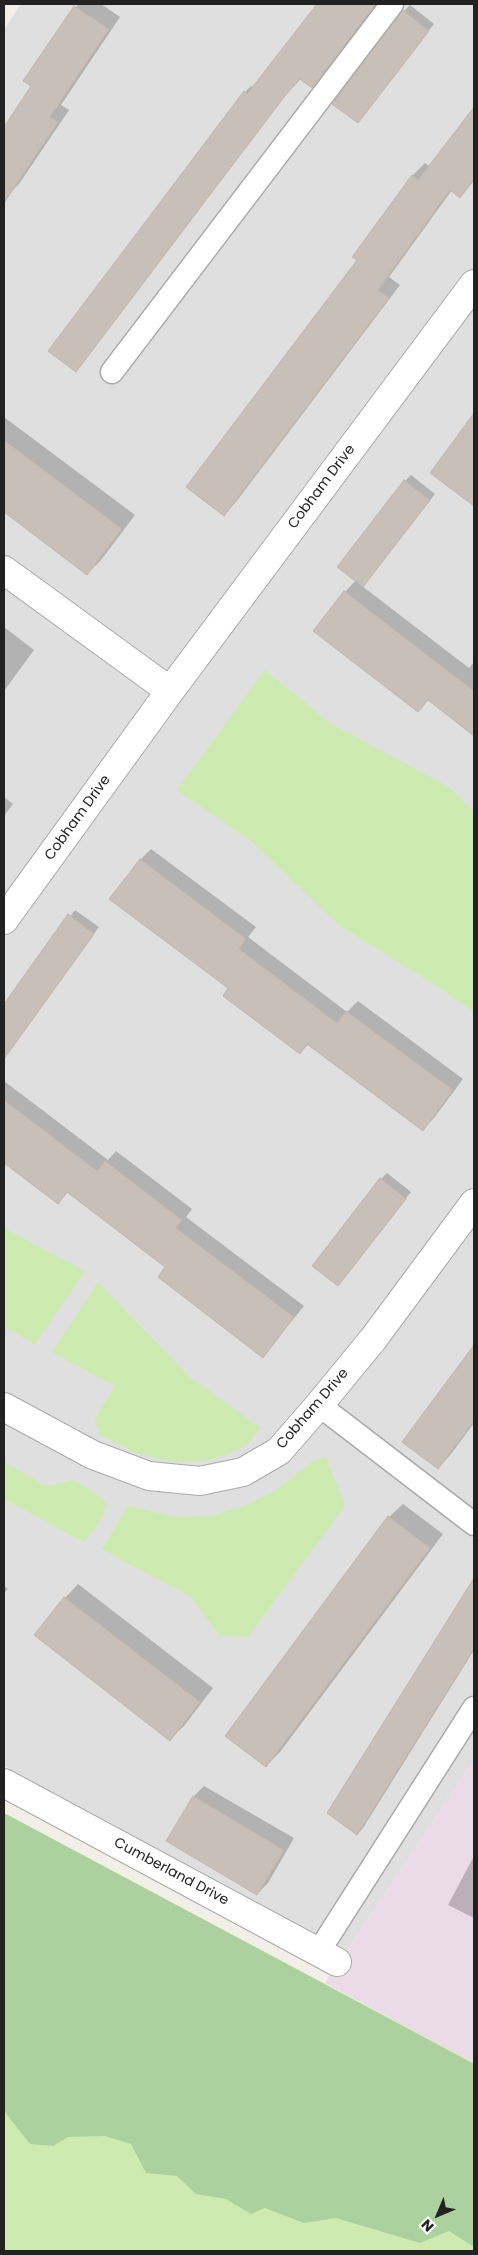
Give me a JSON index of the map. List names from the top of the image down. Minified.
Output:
{"streets":{"street":["Cobham Drive","Cumberland Drive"]},"north":"bottom left"}
